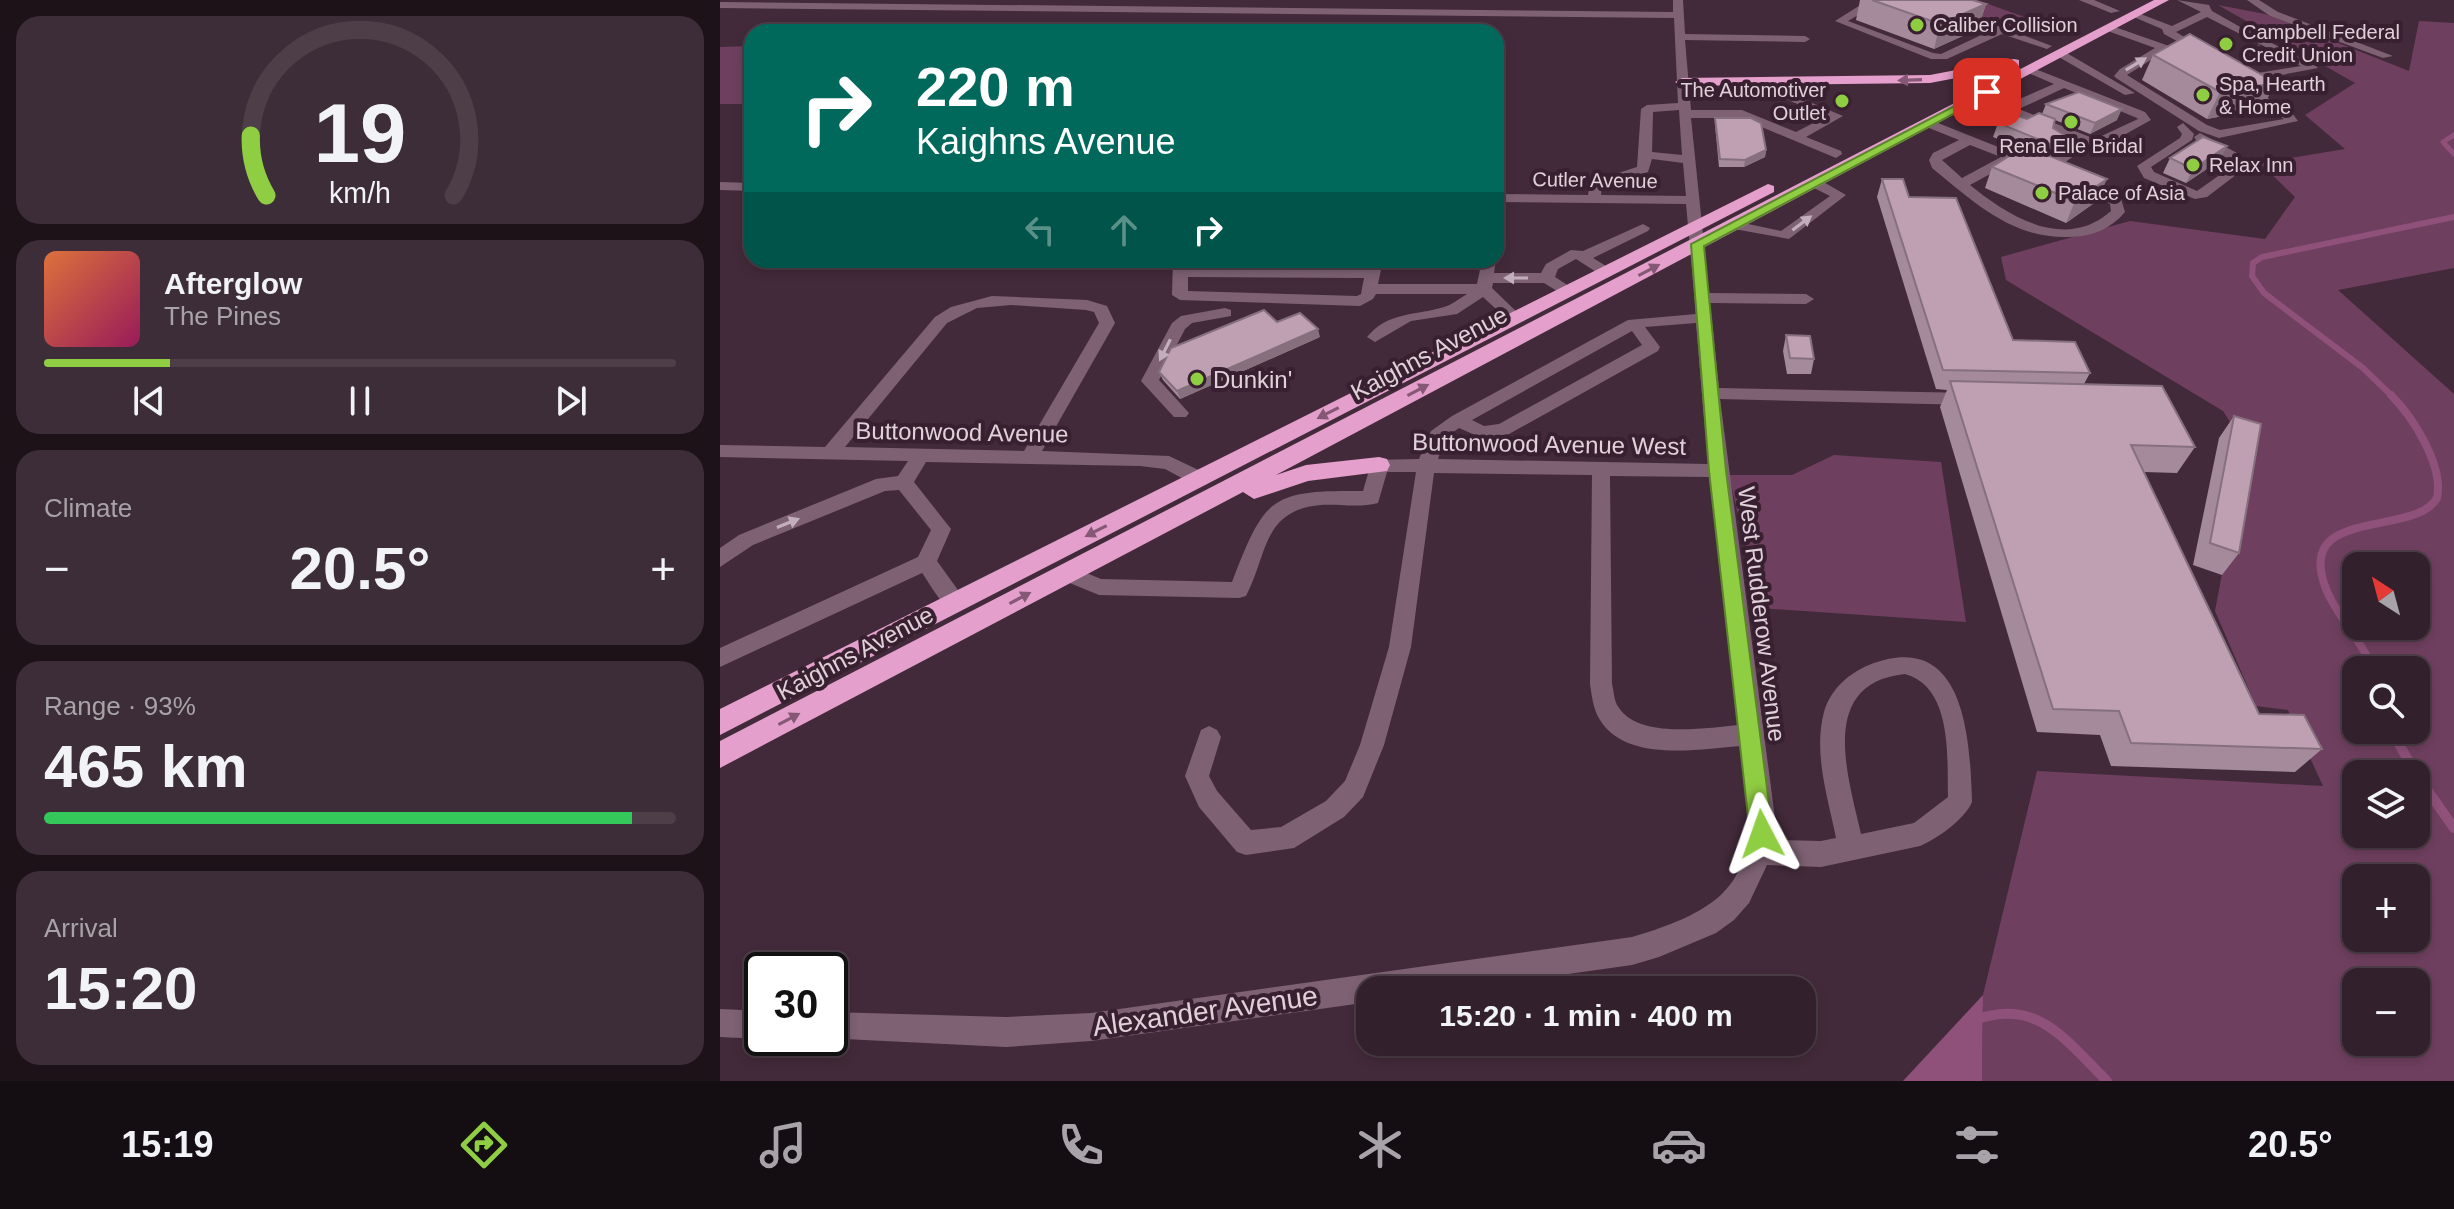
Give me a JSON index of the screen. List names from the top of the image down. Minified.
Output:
{"streets":{"highway":["Kaighns Avenue"],"street":["Cutler Avenue","Buttonwood Avenue","Buttonwood Avenue West","West Rudderow Avenue","Alexander Avenue"]},"crossings":[["Cutler Avenue","West Rudderow Avenue"],["Kaighns Avenue","Buttonwood Avenue"],["Kaighns Avenue","West Rudderow Avenue"],["Buttonwood Avenue West","West Rudderow Avenue"],["West Rudderow Avenue","Alexander Avenue"]],"places":["Caliber Collision","Campbell Federal Credit Union","Spa, Hearth & Home","The Automotiver Outlet","Rena Elle Bridal","Relax Inn","Palace of Asia","Dunkin'"],"north":"top left","page":{"turn":["220 m","Kaighns Avenue"],"song":["Afterglow","The Pines"],"tile":["Climate",["Range · 93%","465 km"],["Arrival","15:20"]],"heat":["−","20.5°","+"],"map_buttons":["+","−"],"limit":"30","trip":"15:20 · 1 min · 400 m","tabs":["15:19","20.5°"],"gauge":["19","km/h"]}}
